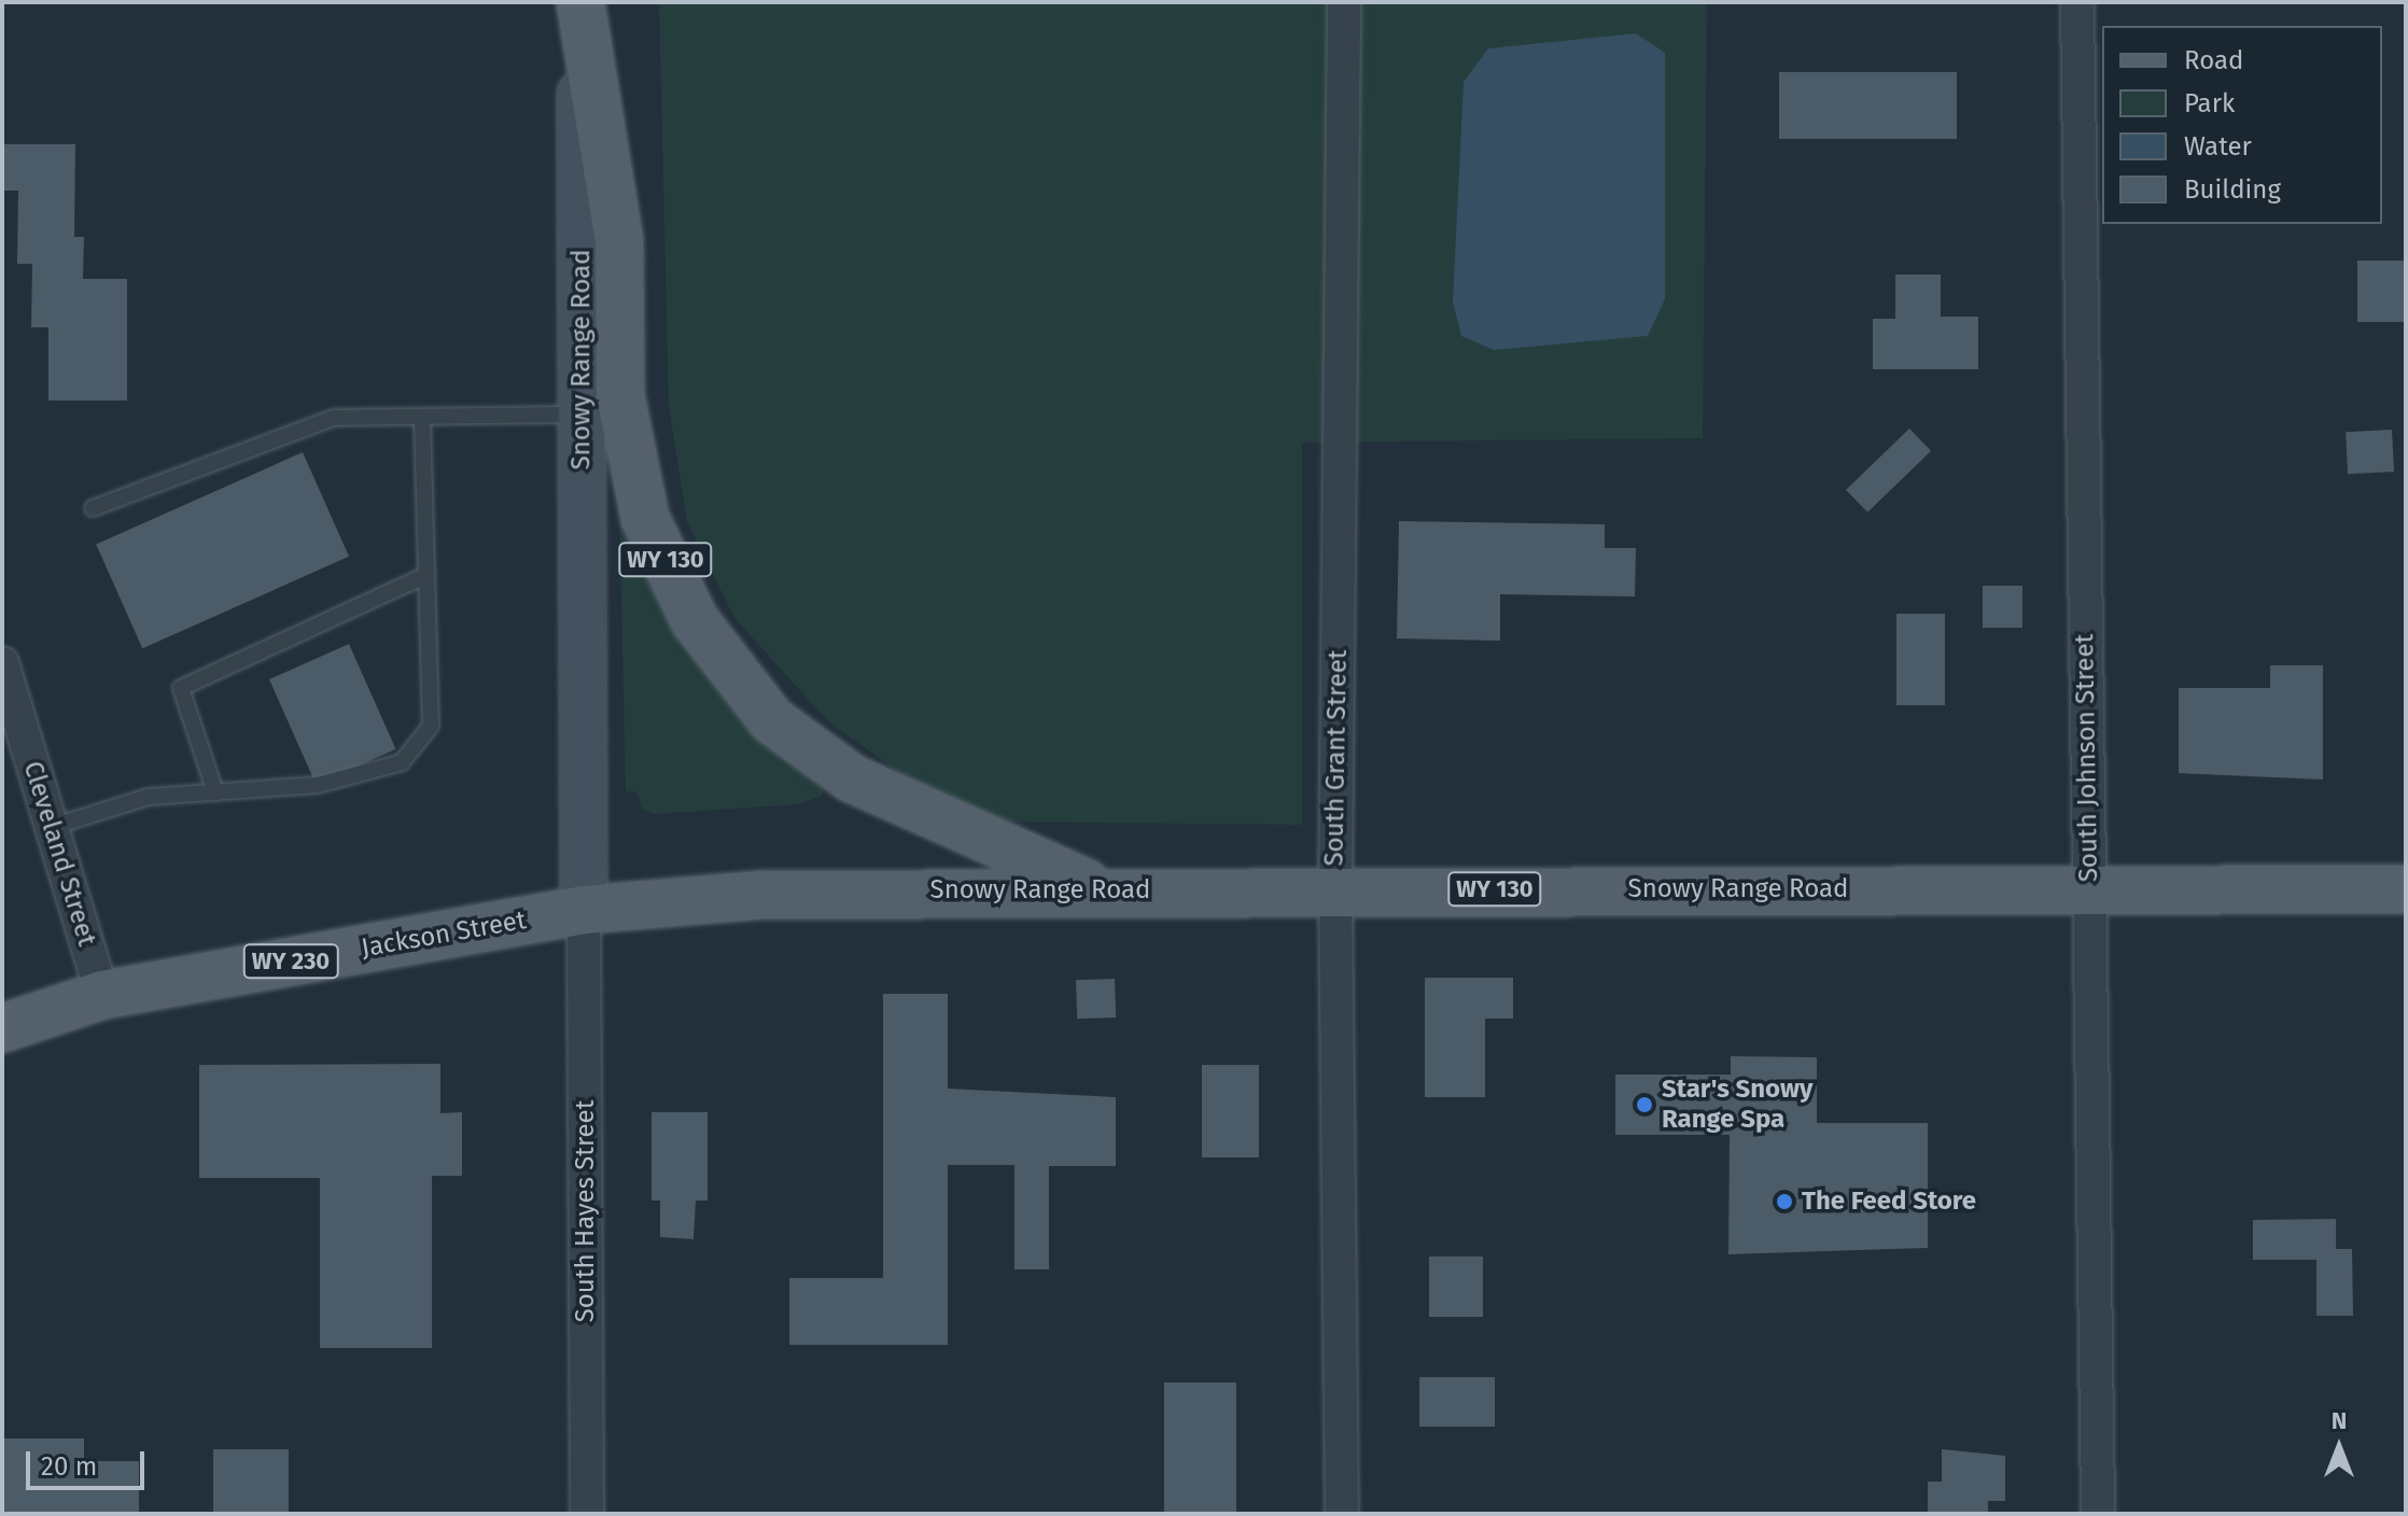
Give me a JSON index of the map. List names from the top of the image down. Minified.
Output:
{"streets":{"main road":["Snowy Range Road","WY 130","Jackson Street","WY 230"],"street":["South Grant Street","South Johnson Street","Cleveland Street","South Hayes Street"]},"crossings":[["Snowy Range Road","WY 130"],["Snowy Range Road","South Grant Street"],["Snowy Range Road","South Johnson Street"],["Snowy Range Road","Jackson Street"],["Snowy Range Road","South Hayes Street"],["Cleveland Street","Jackson Street"],["Jackson Street","South Hayes Street"]],"places":["Star's Snowy Range Spa","The Feed Store"],"legend":["Road","Park","Water","Building"],"scale_bar":"20 m","north":"top"}
